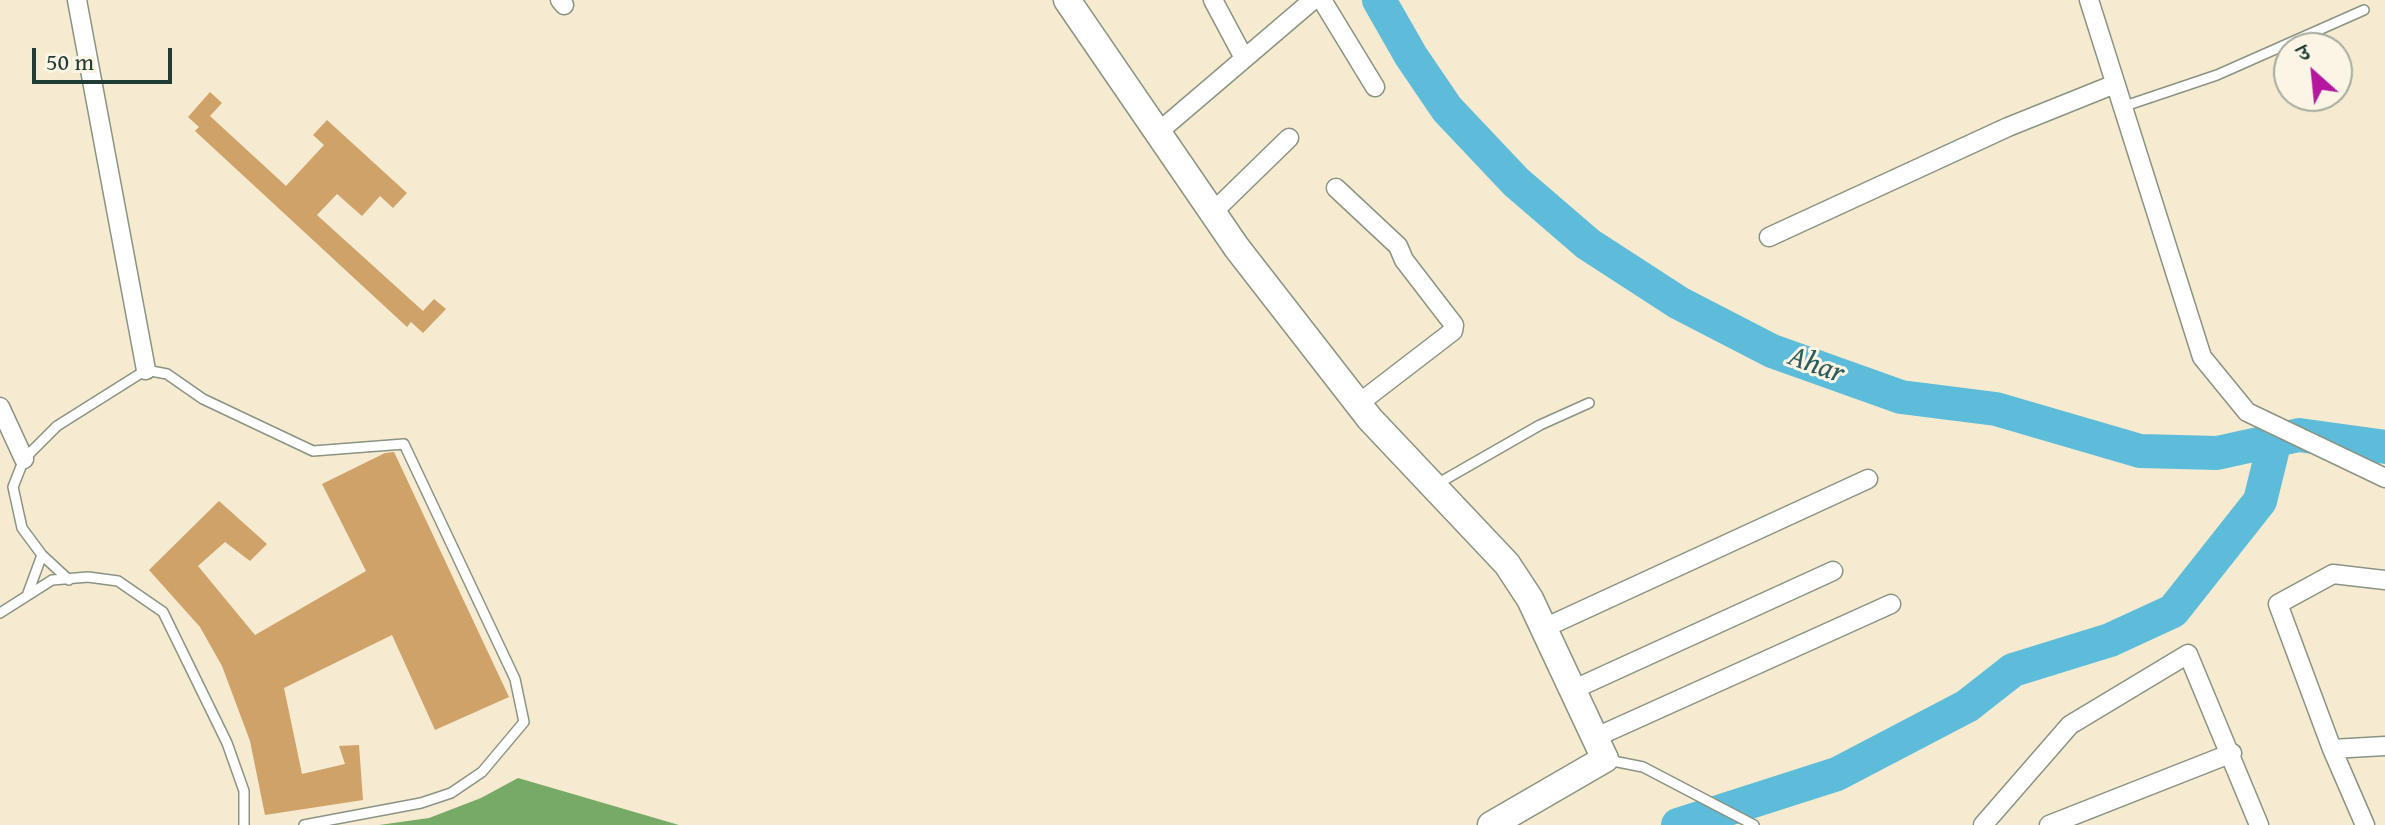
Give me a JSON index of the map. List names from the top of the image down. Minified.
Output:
{"water":["Ahar"],"scale_bar":"50 m","north":"top left"}
